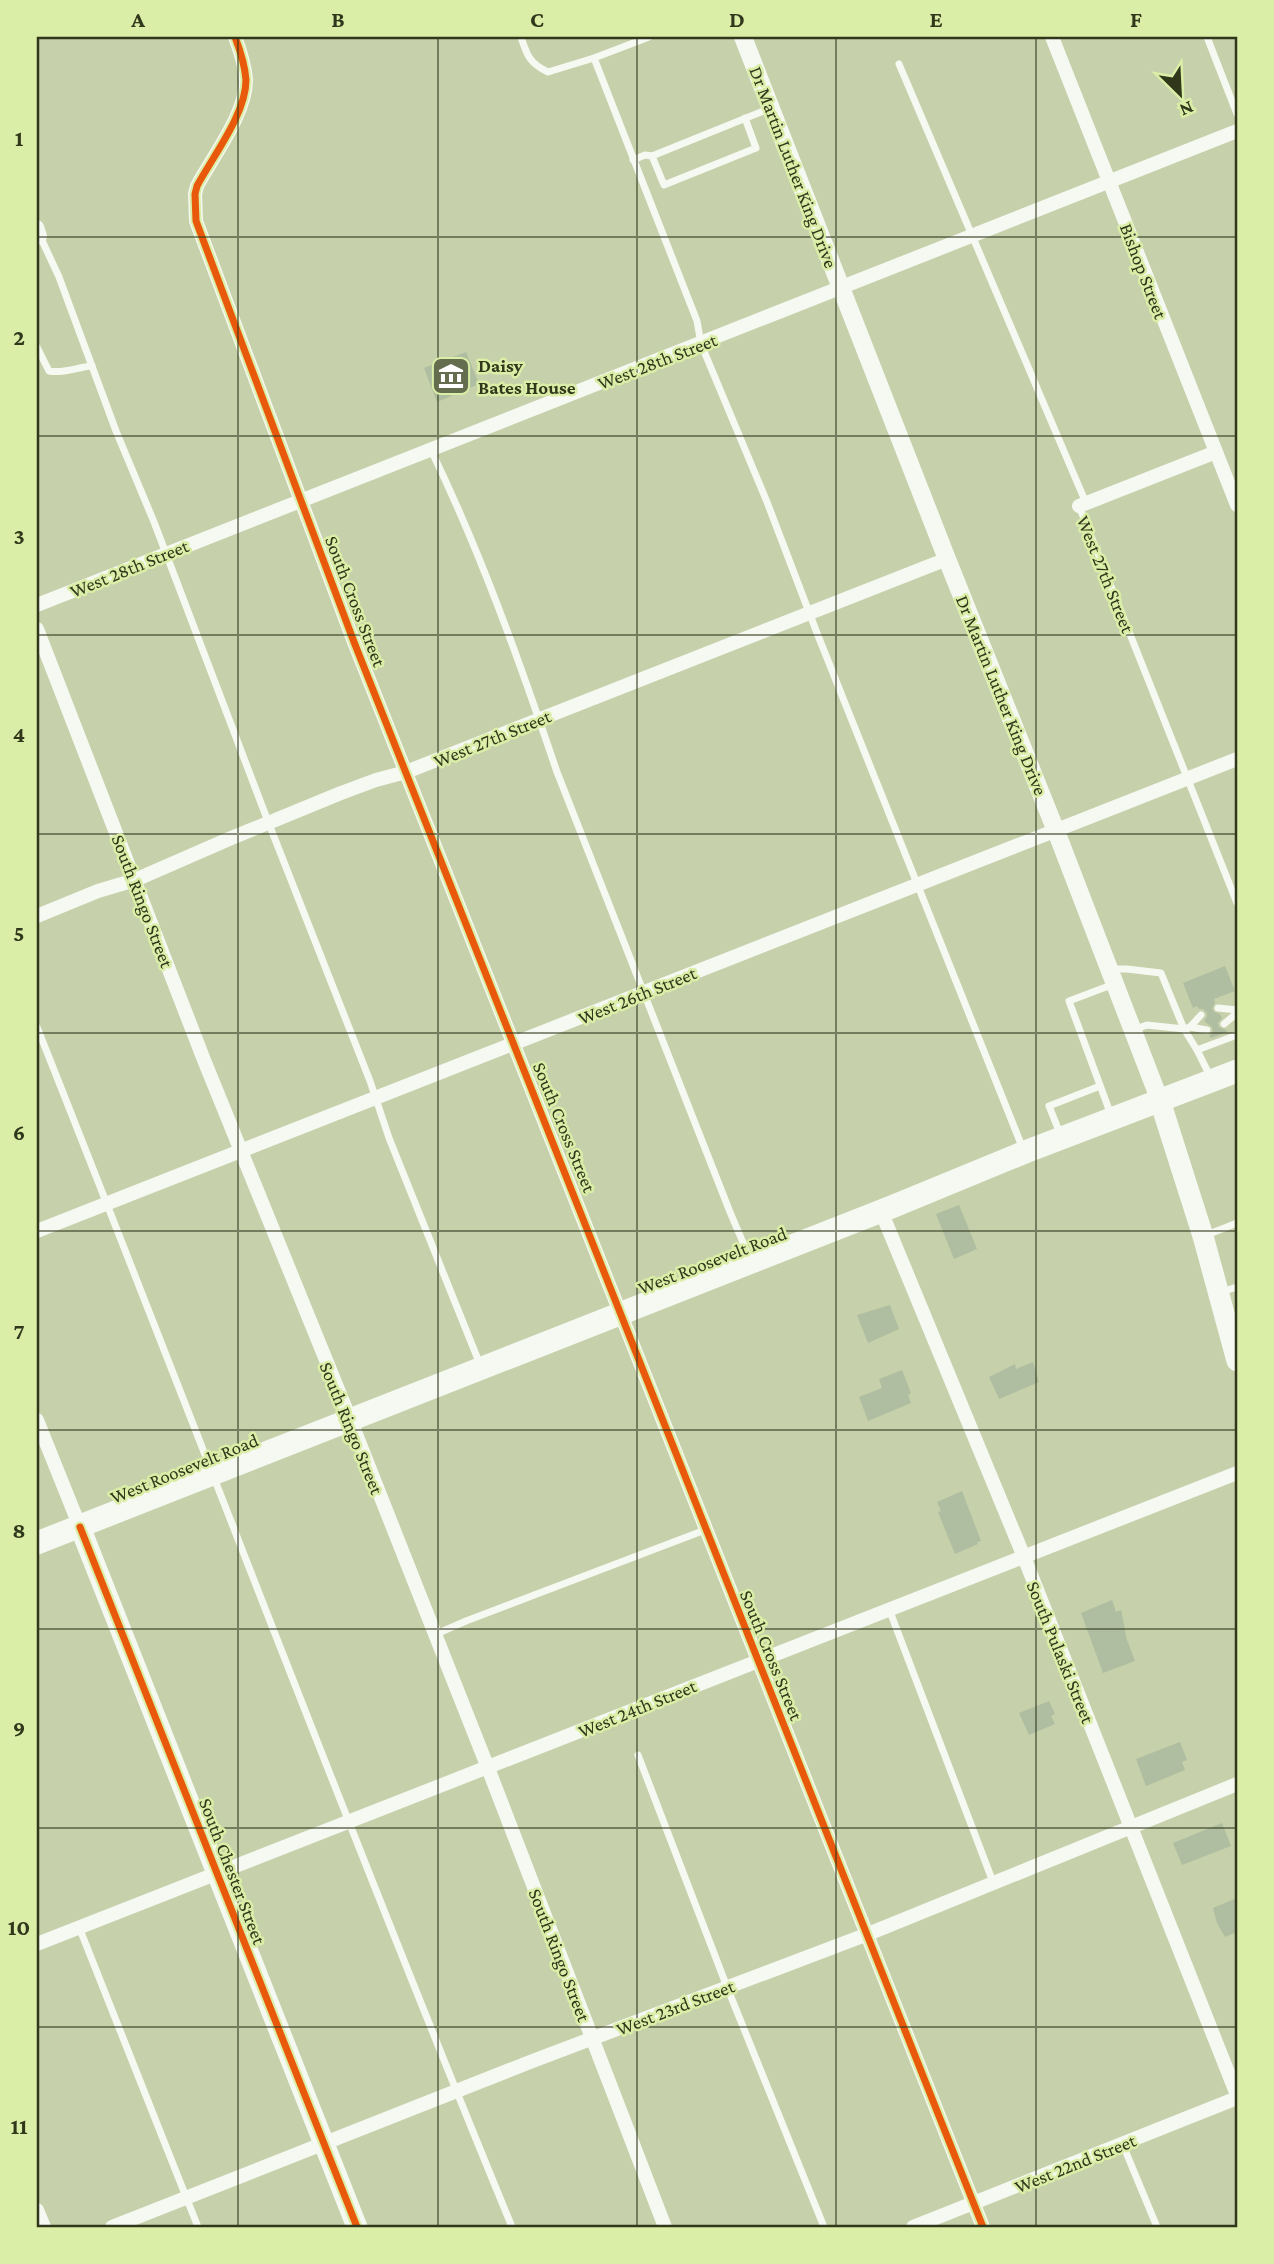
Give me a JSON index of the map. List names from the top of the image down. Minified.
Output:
{"streets":{"main road":["Dr Martin Luther King Drive","West Roosevelt Road","South Chester Street"],"street":["Bishop Street","West 28th Street","West 27th Street","South Cross Street","South Ringo Street","West 26th Street","South Pulaski Street","West 24th Street","West 23rd Street","West 22nd Street"]},"crossings":[["Dr Martin Luther King Drive","West 28th Street"],["Dr Martin Luther King Drive","West 27th Street"],["Dr Martin Luther King Drive","West 26th Street"],["Dr Martin Luther King Drive","West Roosevelt Road"],["Bishop Street","West 28th Street"],["Bishop Street","West 27th Street"],["West 28th Street","South Cross Street"],["West 27th Street","South Cross Street"],["West 27th Street","South Ringo Street"],["West 27th Street","West 26th Street"],["South Cross Street","West 26th Street"],["South Cross Street","West Roosevelt Road"],["South Cross Street","West 24th Street"],["South Cross Street","West 23rd Street"],["South Cross Street","West 22nd Street"],["South Ringo Street","West 26th Street"],["South Ringo Street","West Roosevelt Road"],["South Ringo Street","West 24th Street"],["South Ringo Street","West 23rd Street"],["West Roosevelt Road","South Pulaski Street"],["West Roosevelt Road","South Chester Street"],["South Pulaski Street","West 24th Street"],["South Pulaski Street","West 23rd Street"],["South Pulaski Street","West 22nd Street"],["West 24th Street","South Chester Street"],["South Chester Street","West 23rd Street"]],"places":{"museum":["Daisy Bates House"]},"north":"bottom right","grid":{"columns":["A","B","C","D","E","F"],"rows":["1","2","3","4","5","6","7","8","9","10","11"]}}
